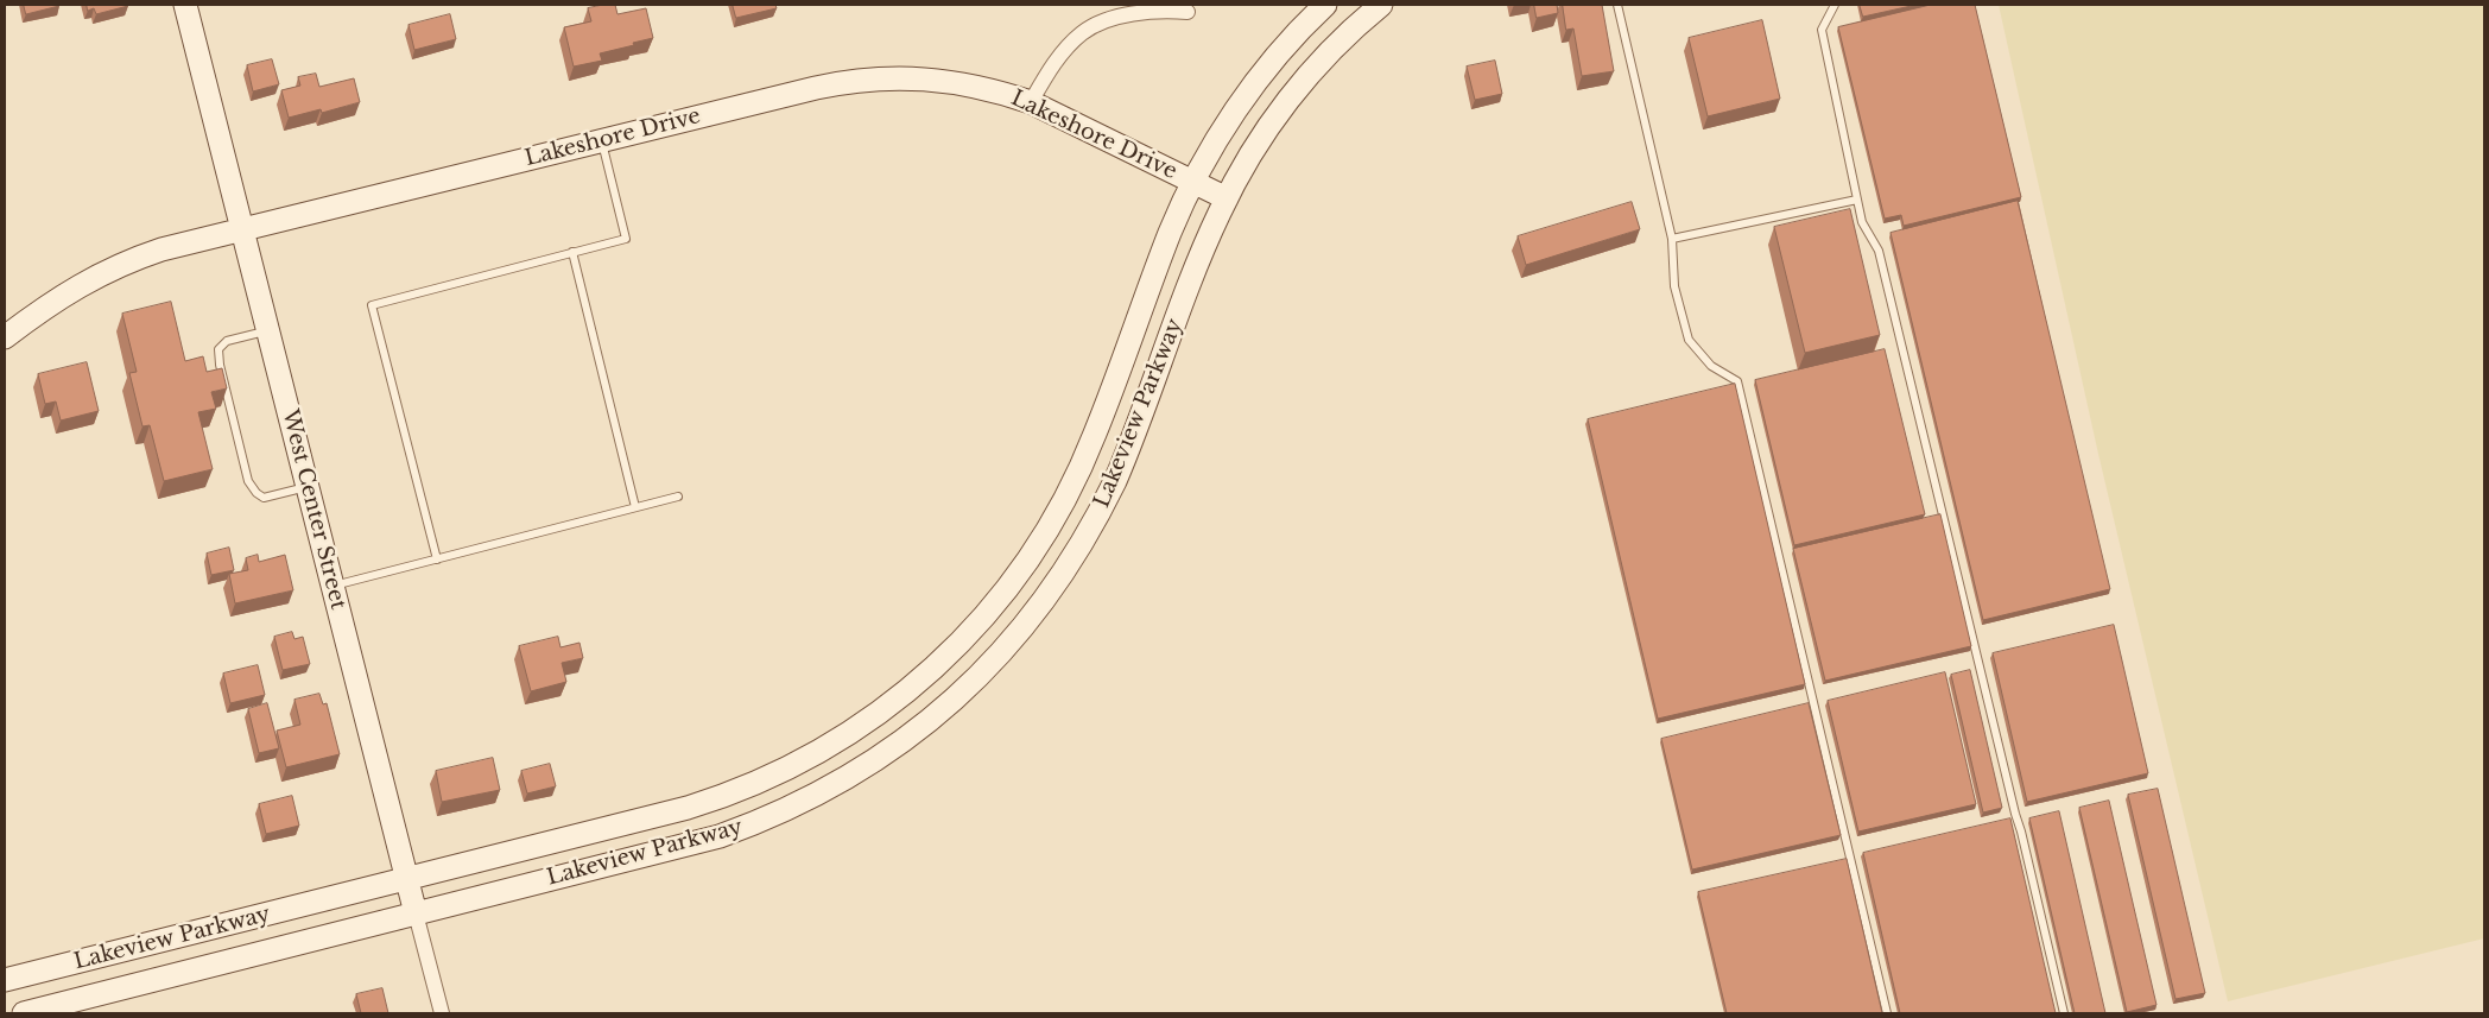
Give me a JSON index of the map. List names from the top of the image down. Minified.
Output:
{"streets":{"main road":["Lakeshore Drive","Lakeview Parkway","West Center Street"]},"crossings":[["Lakeshore Drive","Lakeview Parkway"],["Lakeshore Drive","West Center Street"],["Lakeview Parkway","West Center Street"]]}
